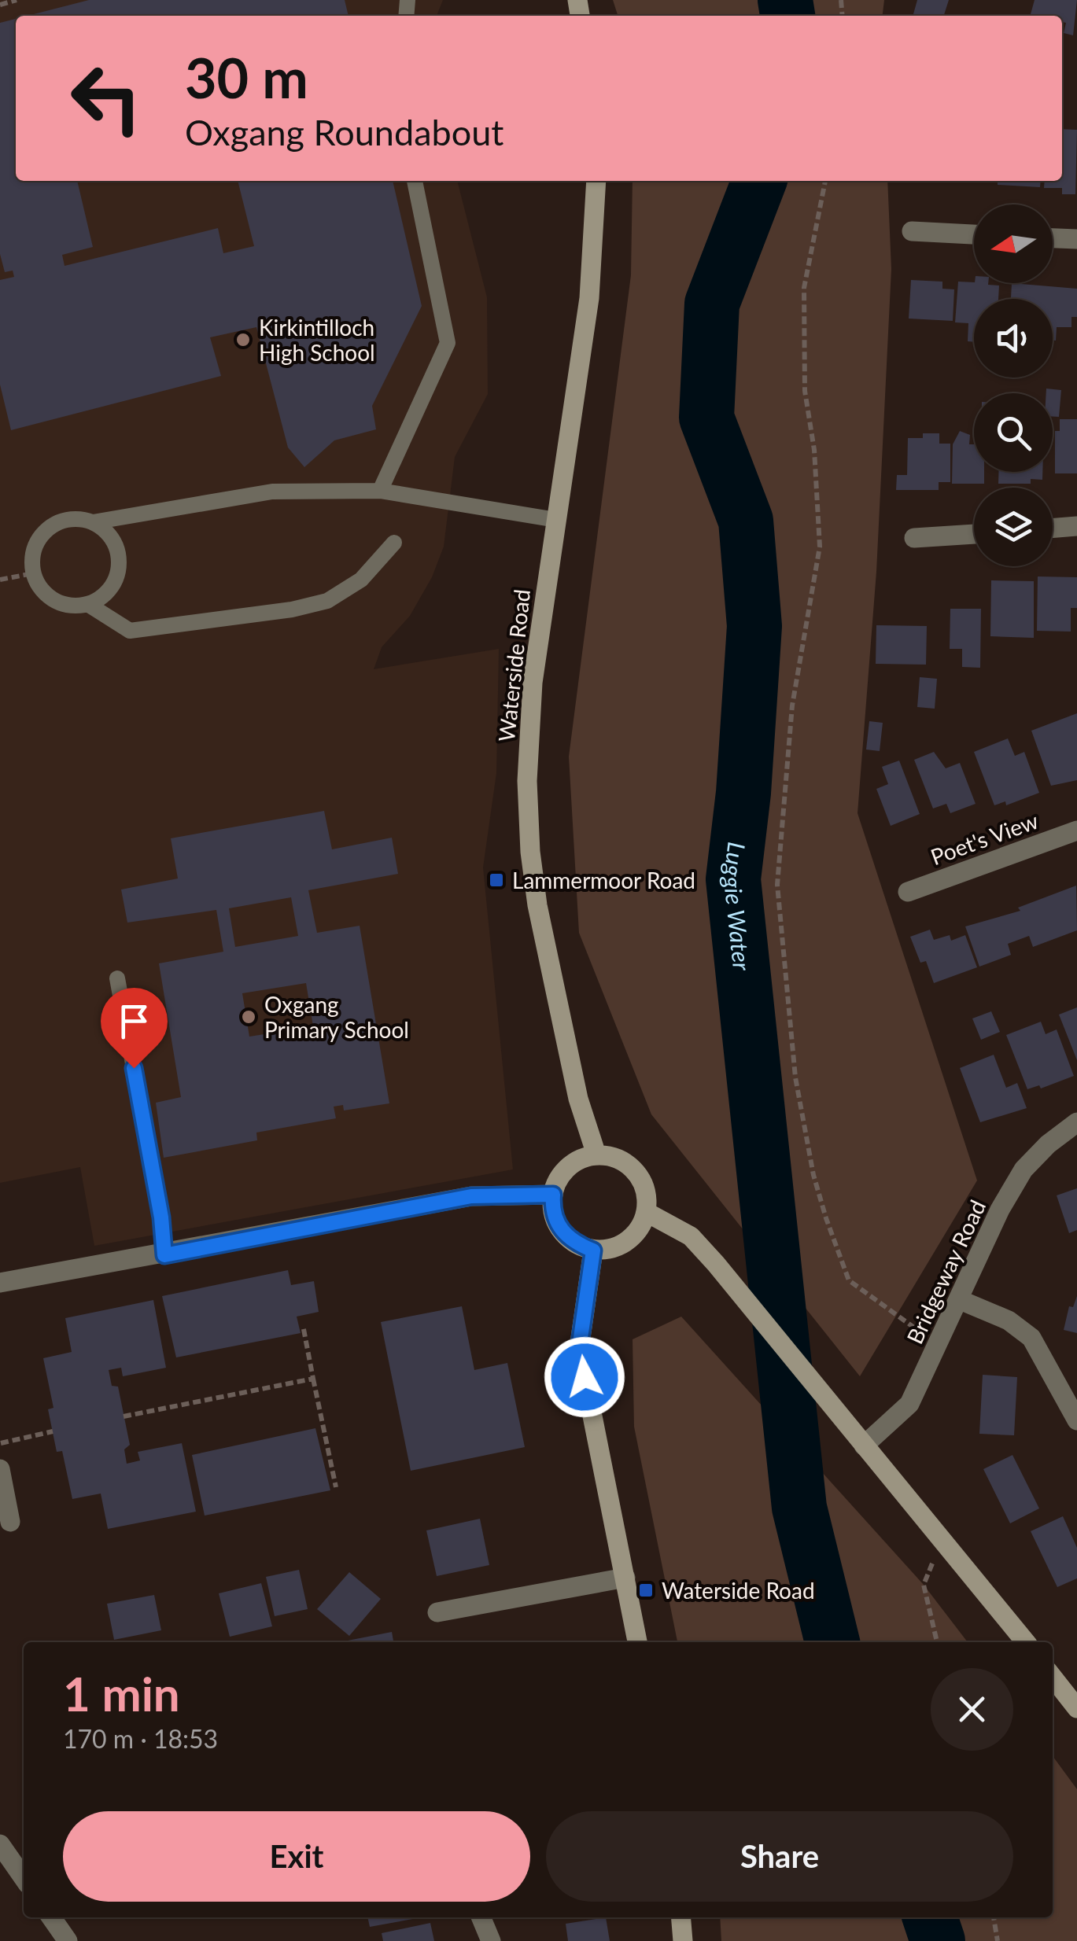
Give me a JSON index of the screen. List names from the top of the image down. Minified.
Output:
{"streets":{"main road":["Waterside Road"],"street":["Poet's View","Bridgeway Road"]},"water":["Luggie Water"],"places":{"other":["Kirkintilloch High School","Oxgang Primary School"],"transit":["Lammermoor Road","Waterside Road"]},"north":"left","page":{"turn":["30 m","Oxgang Roundabout"],"heading":["1 min","170 m · 18:53"],"buttons":["Exit","Share"]}}
